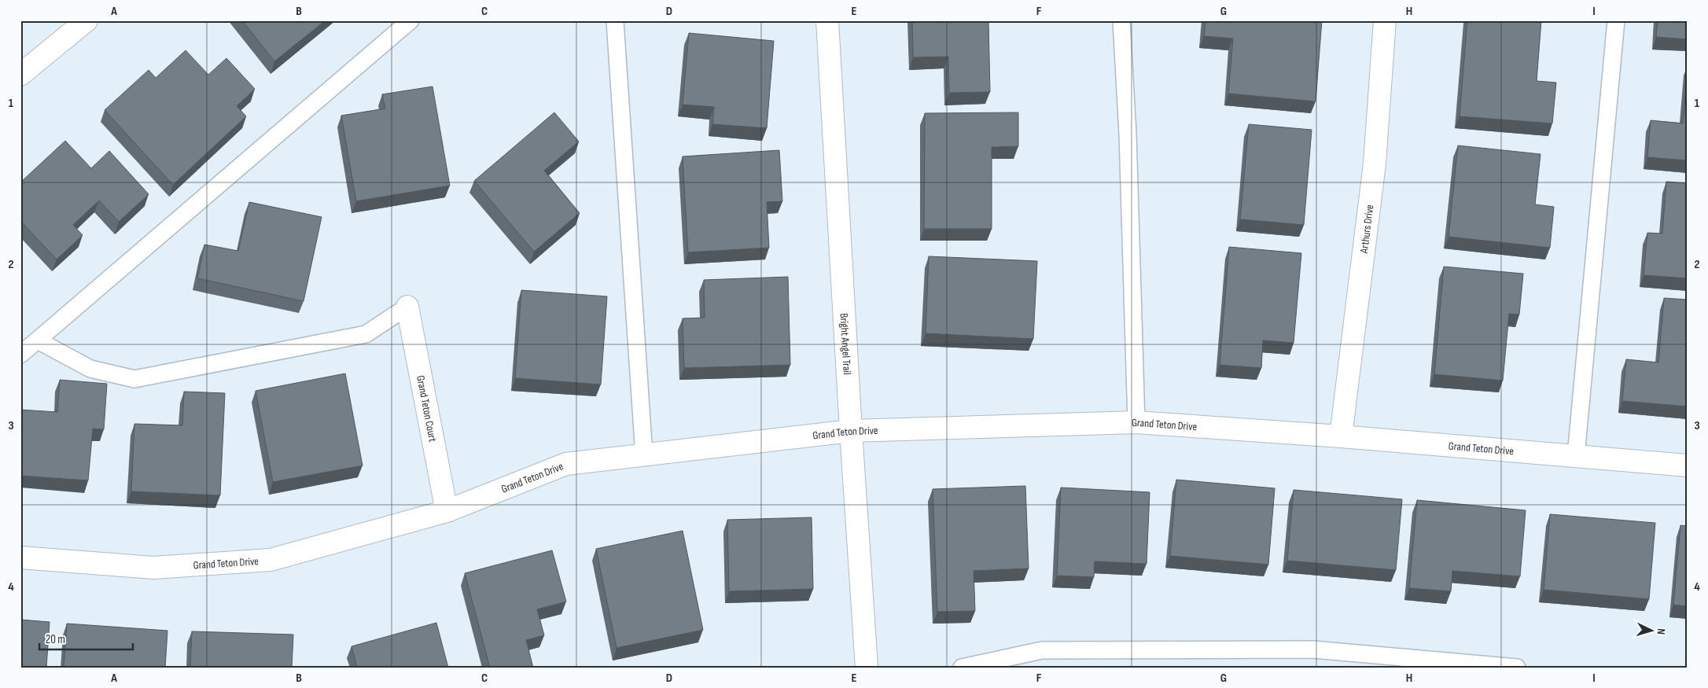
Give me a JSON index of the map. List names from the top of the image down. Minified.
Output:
{"streets":{"street":["Arthurs Drive","Bright Angel Trail","Grand Teton Court","Grand Teton Drive"]},"crossings":[["Arthurs Drive","Grand Teton Drive"],["Bright Angel Trail","Grand Teton Drive"],["Grand Teton Court","Grand Teton Drive"]],"scale_bar":"20 m","north":"right","grid":{"columns":["A","B","C","D","E","F","G","H","I"],"rows":["1","2","3","4"]}}
